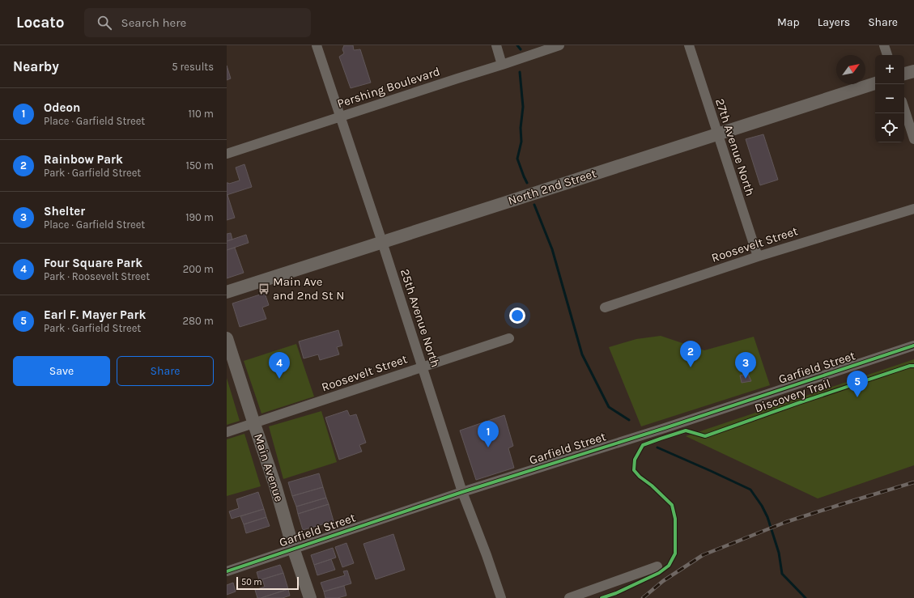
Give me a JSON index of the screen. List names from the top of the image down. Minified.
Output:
{"streets":{"street":["Pershing Boulevard","27th Avenue North","North 2nd Street","Roosevelt Street","25th Avenue North","Garfield Street","Main Avenue"],"cycle path":["Discovery Trail"]},"crossings":[["Pershing Boulevard","25th Avenue North"],["27th Avenue North","North 2nd Street"],["27th Avenue North","Roosevelt Street"],["North 2nd Street","25th Avenue North"],["Roosevelt Street","25th Avenue North"],["Roosevelt Street","Main Avenue"],["25th Avenue North","Garfield Street"],["Garfield Street","Main Avenue"]],"places":{"bus stop":["Main Ave and 2nd St N"]},"scale_bar":"50 m","north":"top right","page":{"header":"Locato","search":"Search here","nav":["Map","Layers","Share"],"heading":["Nearby","5 results"],"map_buttons":["+","−"],"list":[{"mark":"1","name":"Odeon","note":"Place · Garfield Street","value":"110 m"},{"mark":"2","name":"Rainbow Park","note":"Park · Garfield Street","value":"150 m"},{"mark":"3","name":"Shelter","note":"Place · Garfield Street","value":"190 m"},{"mark":"4","name":"Four Square Park","note":"Park · Roosevelt Street","value":"200 m"},{"mark":"5","name":"Earl F. Mayer Park","note":"Park · Garfield Street","value":"280 m"}],"pins":["2","3","4","5","1"],"buttons":["Save","Share"],"scale":"50 m"}}
